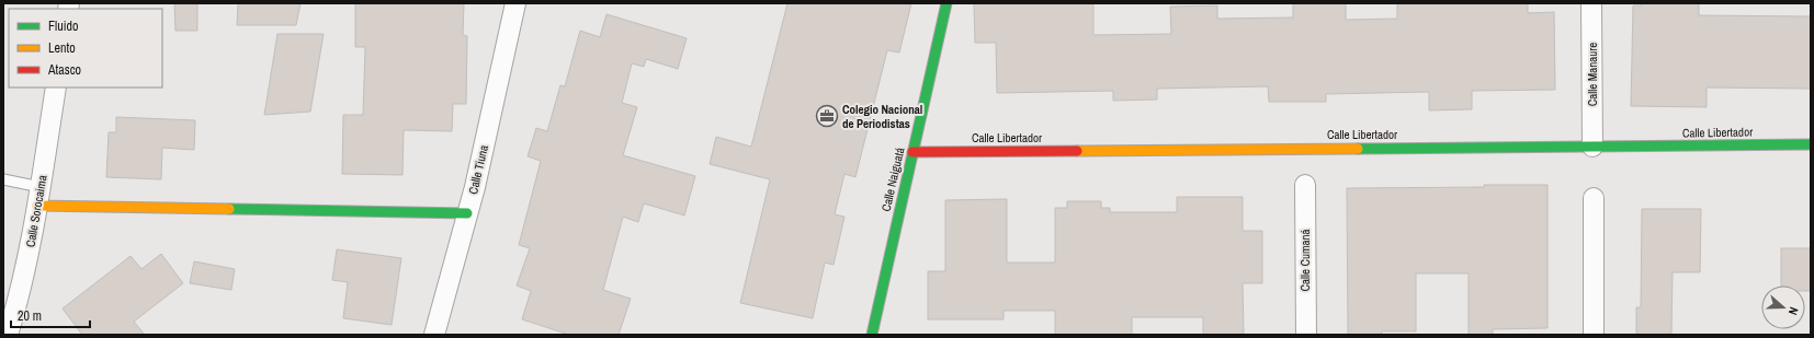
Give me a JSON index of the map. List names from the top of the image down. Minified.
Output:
{"streets":{"street":["Calle Manaure","Calle Libertador","Calle Tiuna","Calle Naiguatá","Calle Sorocaima","Calle Cumaná"]},"crossings":[["Calle Manaure","Calle Libertador"],["Calle Libertador","Calle Naiguatá"]],"places":{"office":["Colegio Nacional de Periodistas"]},"legend":["Fluido","Lento","Atasco"],"scale_bar":"20 m","north":"right"}
